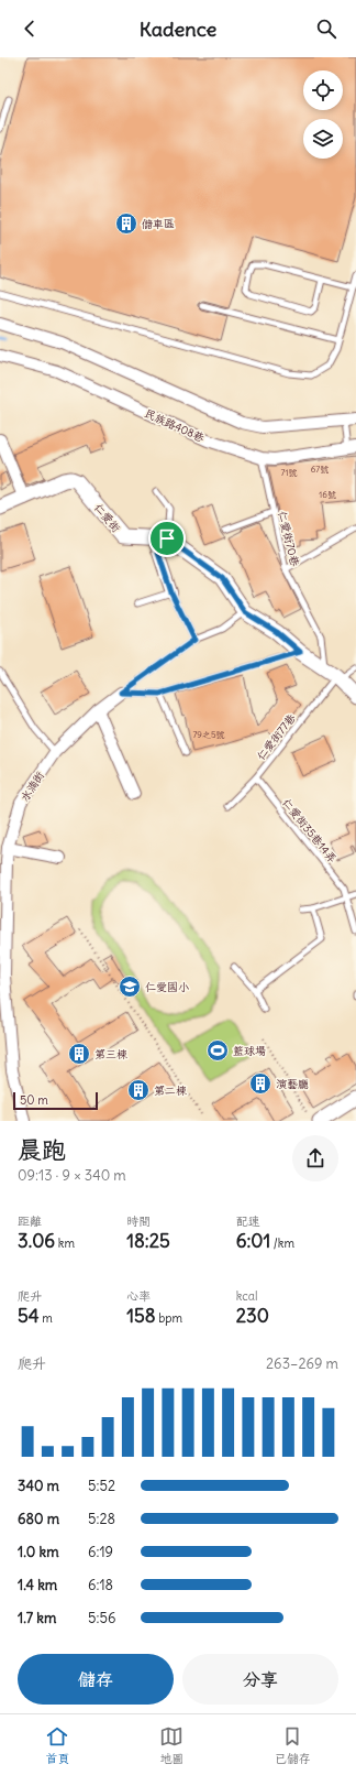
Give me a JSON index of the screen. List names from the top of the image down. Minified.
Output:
{"streets":{"street":["民族路408巷","仁愛街","水湳街"],"lane":["仁愛街70巷","仁愛街77巷","仁愛街35巷14弄"]},"crossings":[["民族路408巷","仁愛街70巷"],["仁愛街","仁愛街70巷"],["仁愛街","仁愛街77巷"],["仁愛街70巷","仁愛街77巷"],["仁愛街77巷","仁愛街35巷14弄"]],"places":{"building":["儲車區","第三棟","演藝廳","第二棟"],"school or university":["仁愛國小"],"sports":["籃球場"]},"house_numbers":["67號","71號","16號","79之5號"],"scale_bar":"50 m","page":{"header":"Kadence","scale":"50 m","heading":["晨跑","09:13 · 9 × 340 m"],"stats":[["距離","3.06 km"],["時間","18:25"],["配速","6:01 /km"],["爬升","54 m"],["心率","158 bpm"],["kcal","230"]],"chart":["爬升","263–269 m"],"list":[{"name":"340 m","note":"5:52"},{"name":"680 m","note":"5:28"},{"name":"1.0 km","note":"6:19"},{"name":"1.4 km","note":"6:18"},{"name":"1.7 km","note":"5:56"}],"buttons":["儲存","分享"],"tabs":["首頁","地圖","已儲存"]}}
